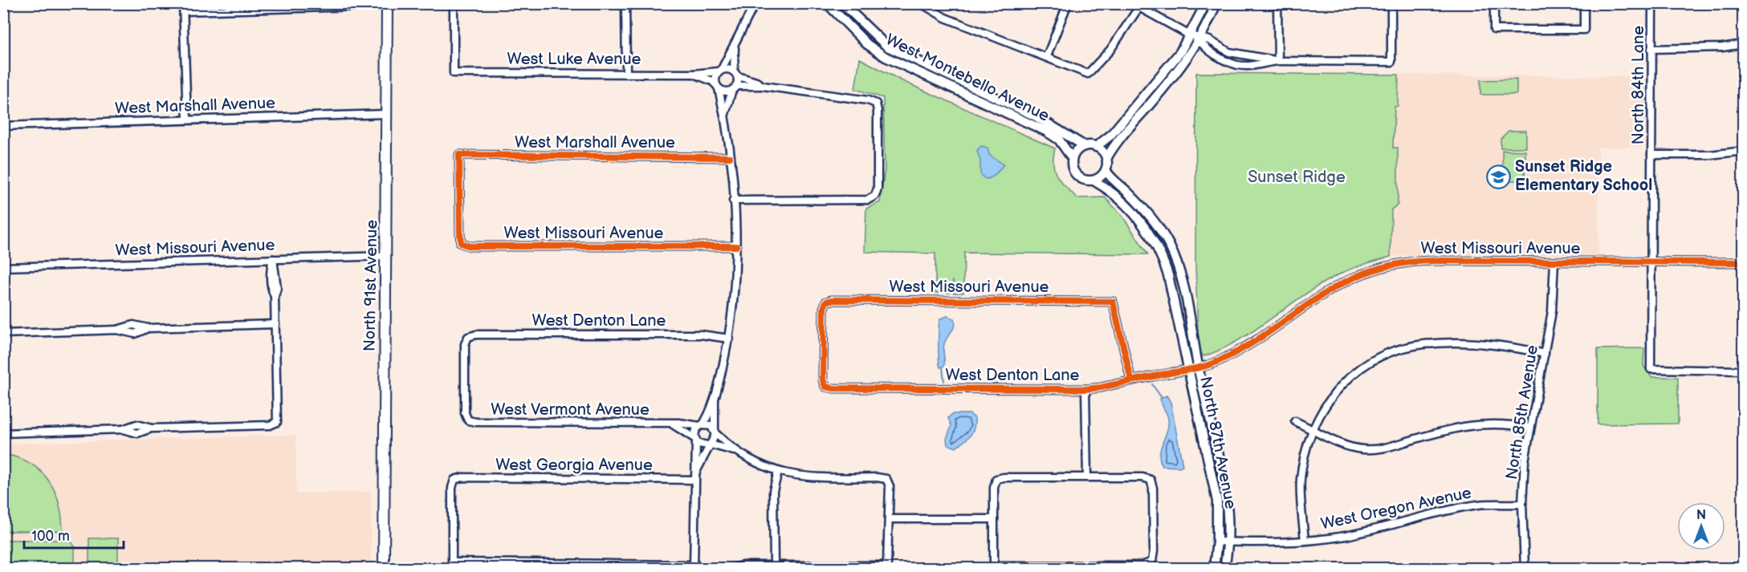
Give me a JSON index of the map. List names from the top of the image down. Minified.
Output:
{"streets":{"main road":["North 91st Avenue"],"street":["West Luke Avenue","West Montebello Avenue","North 84th Lane","West Marshall Avenue","West Missouri Avenue","West Denton Lane","West Vermont Avenue","North 85th Avenue","North 87th Avenue","West Georgia Avenue","West Oregon Avenue"]},"crossings":[["West Montebello Avenue","North 87th Avenue"],["North 84th Lane","West Missouri Avenue"],["West Marshall Avenue","West Missouri Avenue"],["West Marshall Avenue","North 91st Avenue"],["West Missouri Avenue","North 91st Avenue"],["West Missouri Avenue","West Denton Lane"],["West Missouri Avenue","North 85th Avenue"],["West Missouri Avenue","North 87th Avenue"],["West Denton Lane","West Vermont Avenue"],["West Denton Lane","North 87th Avenue"],["North 85th Avenue","West Oregon Avenue"],["North 87th Avenue","West Oregon Avenue"]],"parks":["Sunset Ridge"],"places":{"school or university":["Sunset Ridge Elementary School"]},"scale_bar":"100 m","north":"top"}
